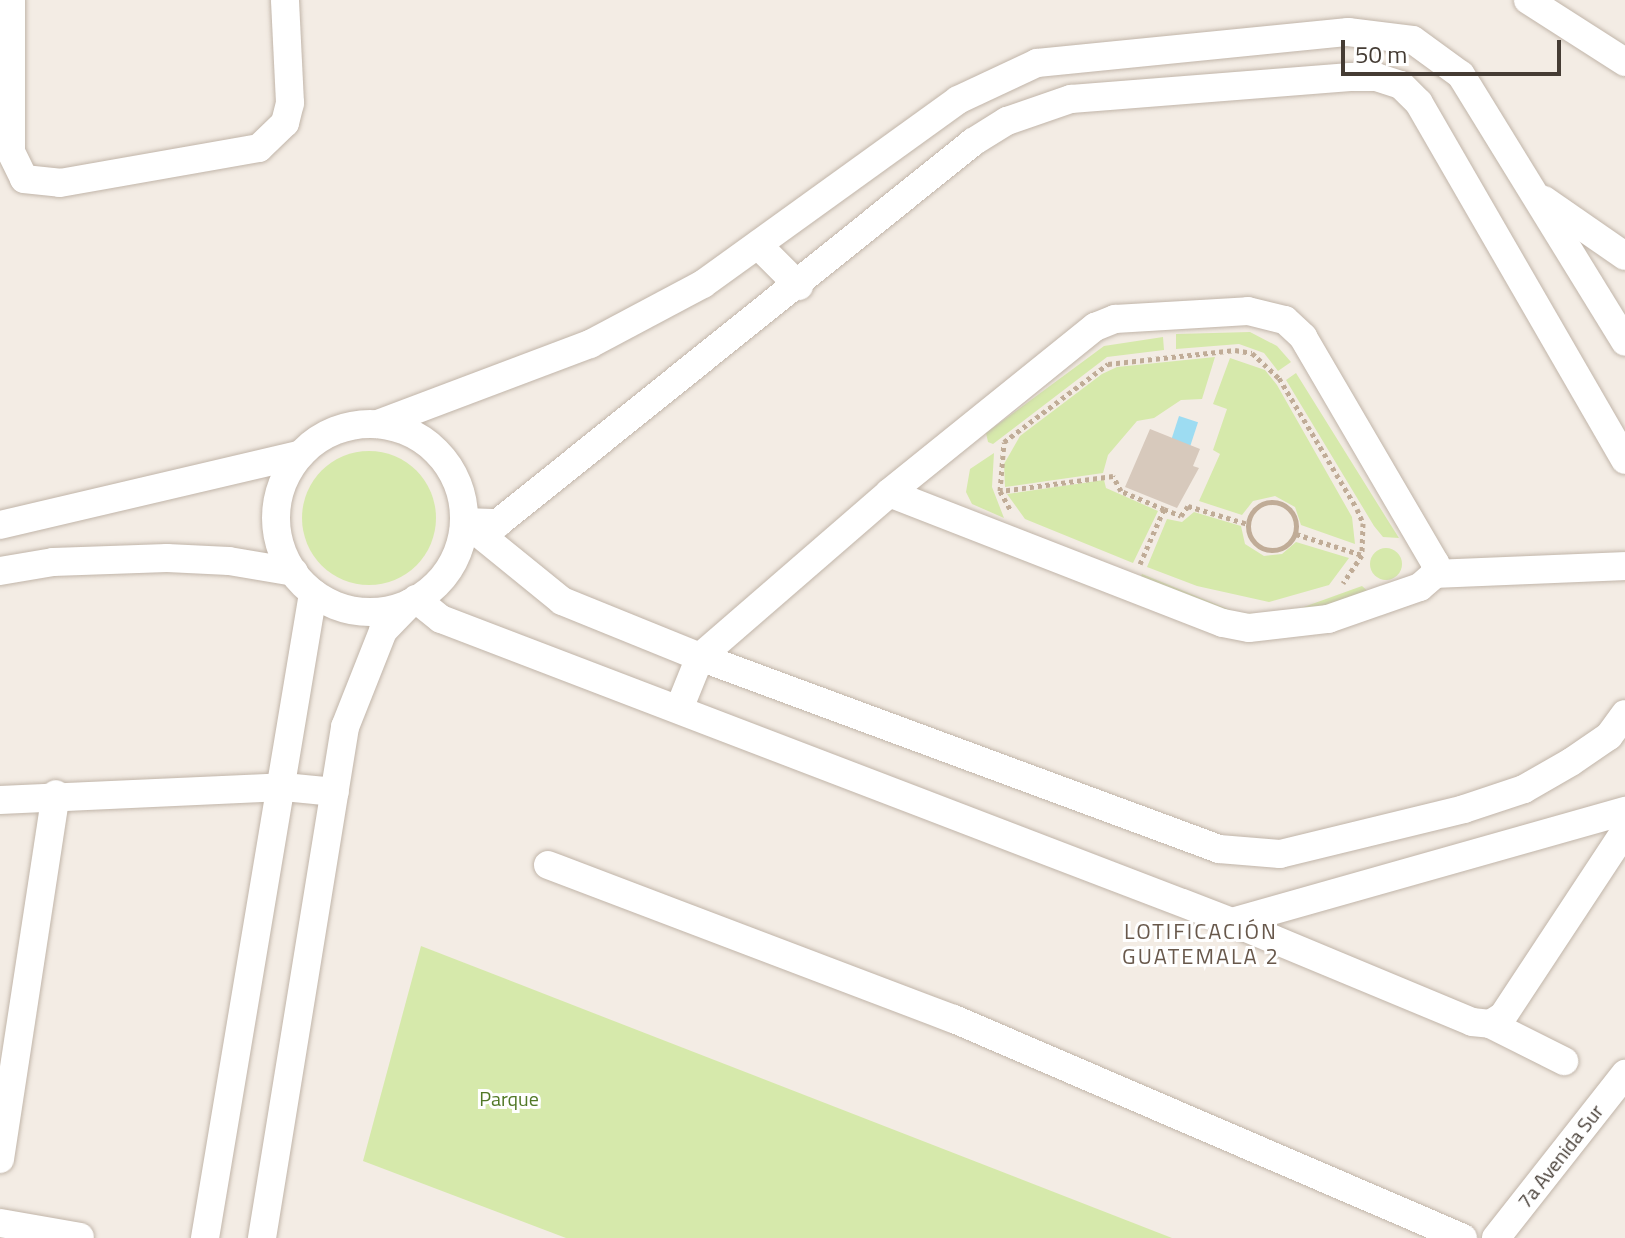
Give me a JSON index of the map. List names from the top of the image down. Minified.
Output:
{"streets":{"street":["7a Avenida Sur"]},"districts":["LOTIFICACIÓN GUATEMALA 2"],"parks":["Parque"],"scale_bar":"50 m"}
